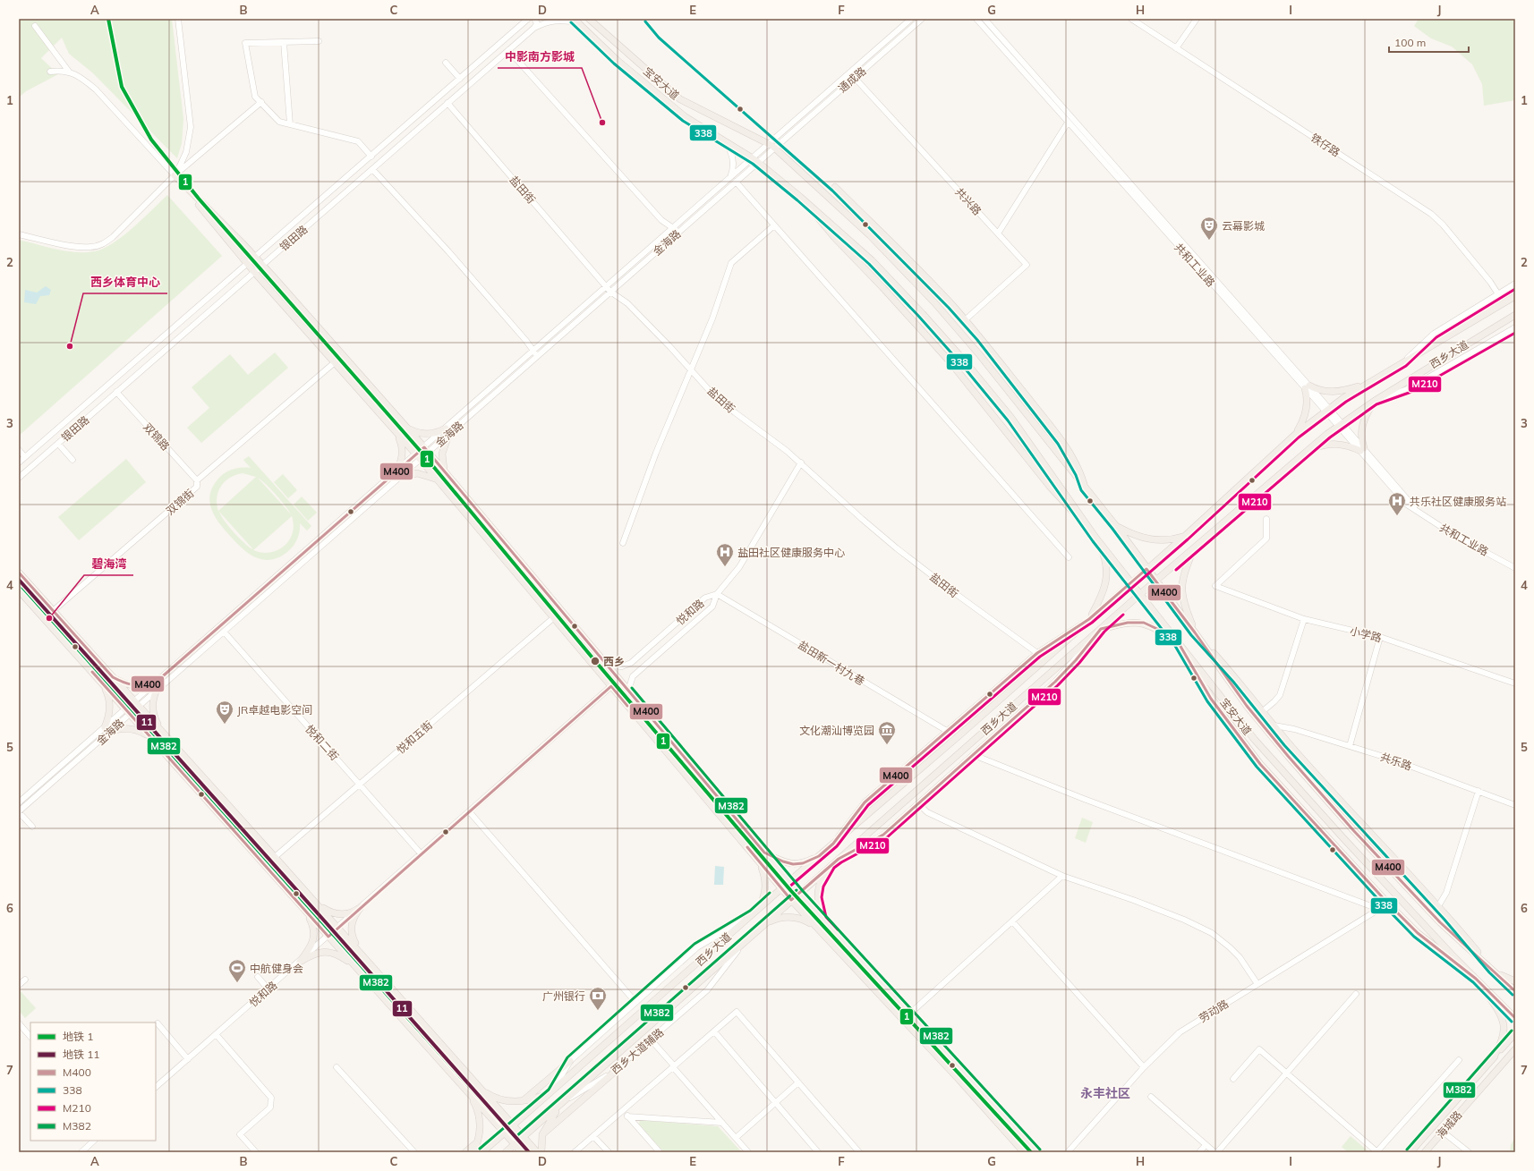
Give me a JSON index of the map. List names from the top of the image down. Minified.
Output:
{"streets":{"main road":["宝安大道","西乡大道","海城路"],"street":["通成路","铁仔路","盐田街","共兴路","银田路","金海路","共和工业路","双锦路","双锦街","悦和路","小学路","盐田新一村九巷","悦和五街","悦和二街","共乐路","劳动路","西乡大道辅路"]},"crossings":[["通成路","共兴路"],["通成路","金海路"],["宝安大道","银田路"],["宝安大道","金海路"],["宝安大道","西乡大道"],["盐田街","银田路"],["盐田街","金海路"],["银田路","双锦路"],["金海路","悦和二街"],["共和工业路","西乡大道"],["西乡大道","西乡大道辅路"],["双锦路","双锦街"],["悦和路","盐田新一村九巷"],["悦和路","悦和二街"],["悦和五街","悦和二街"]],"districts":["永丰社区"],"places":{"other":["中影南方影城","西乡体育中心","碧海湾","西乡"],"theatre":["云幕影城","JR卓越电影空间"],"hospital":["共乐社区健康服务站","盐田社区健康服务中心"],"museum":["文化潮汕博览园"],"sports":["中航健身会"],"bank":["广州银行"]},"lines":["metro line 1","transit line 338","transit line M210","transit line M400","metro line 11","transit line M382"],"legend":["地铁 1","地铁 11","M400","338","M210","M382"],"scale_bar":"100 m","grid":{"columns":["A","B","C","D","E","F","G","H","I","J"],"rows":["1","2","3","4","5","6","7"]}}
